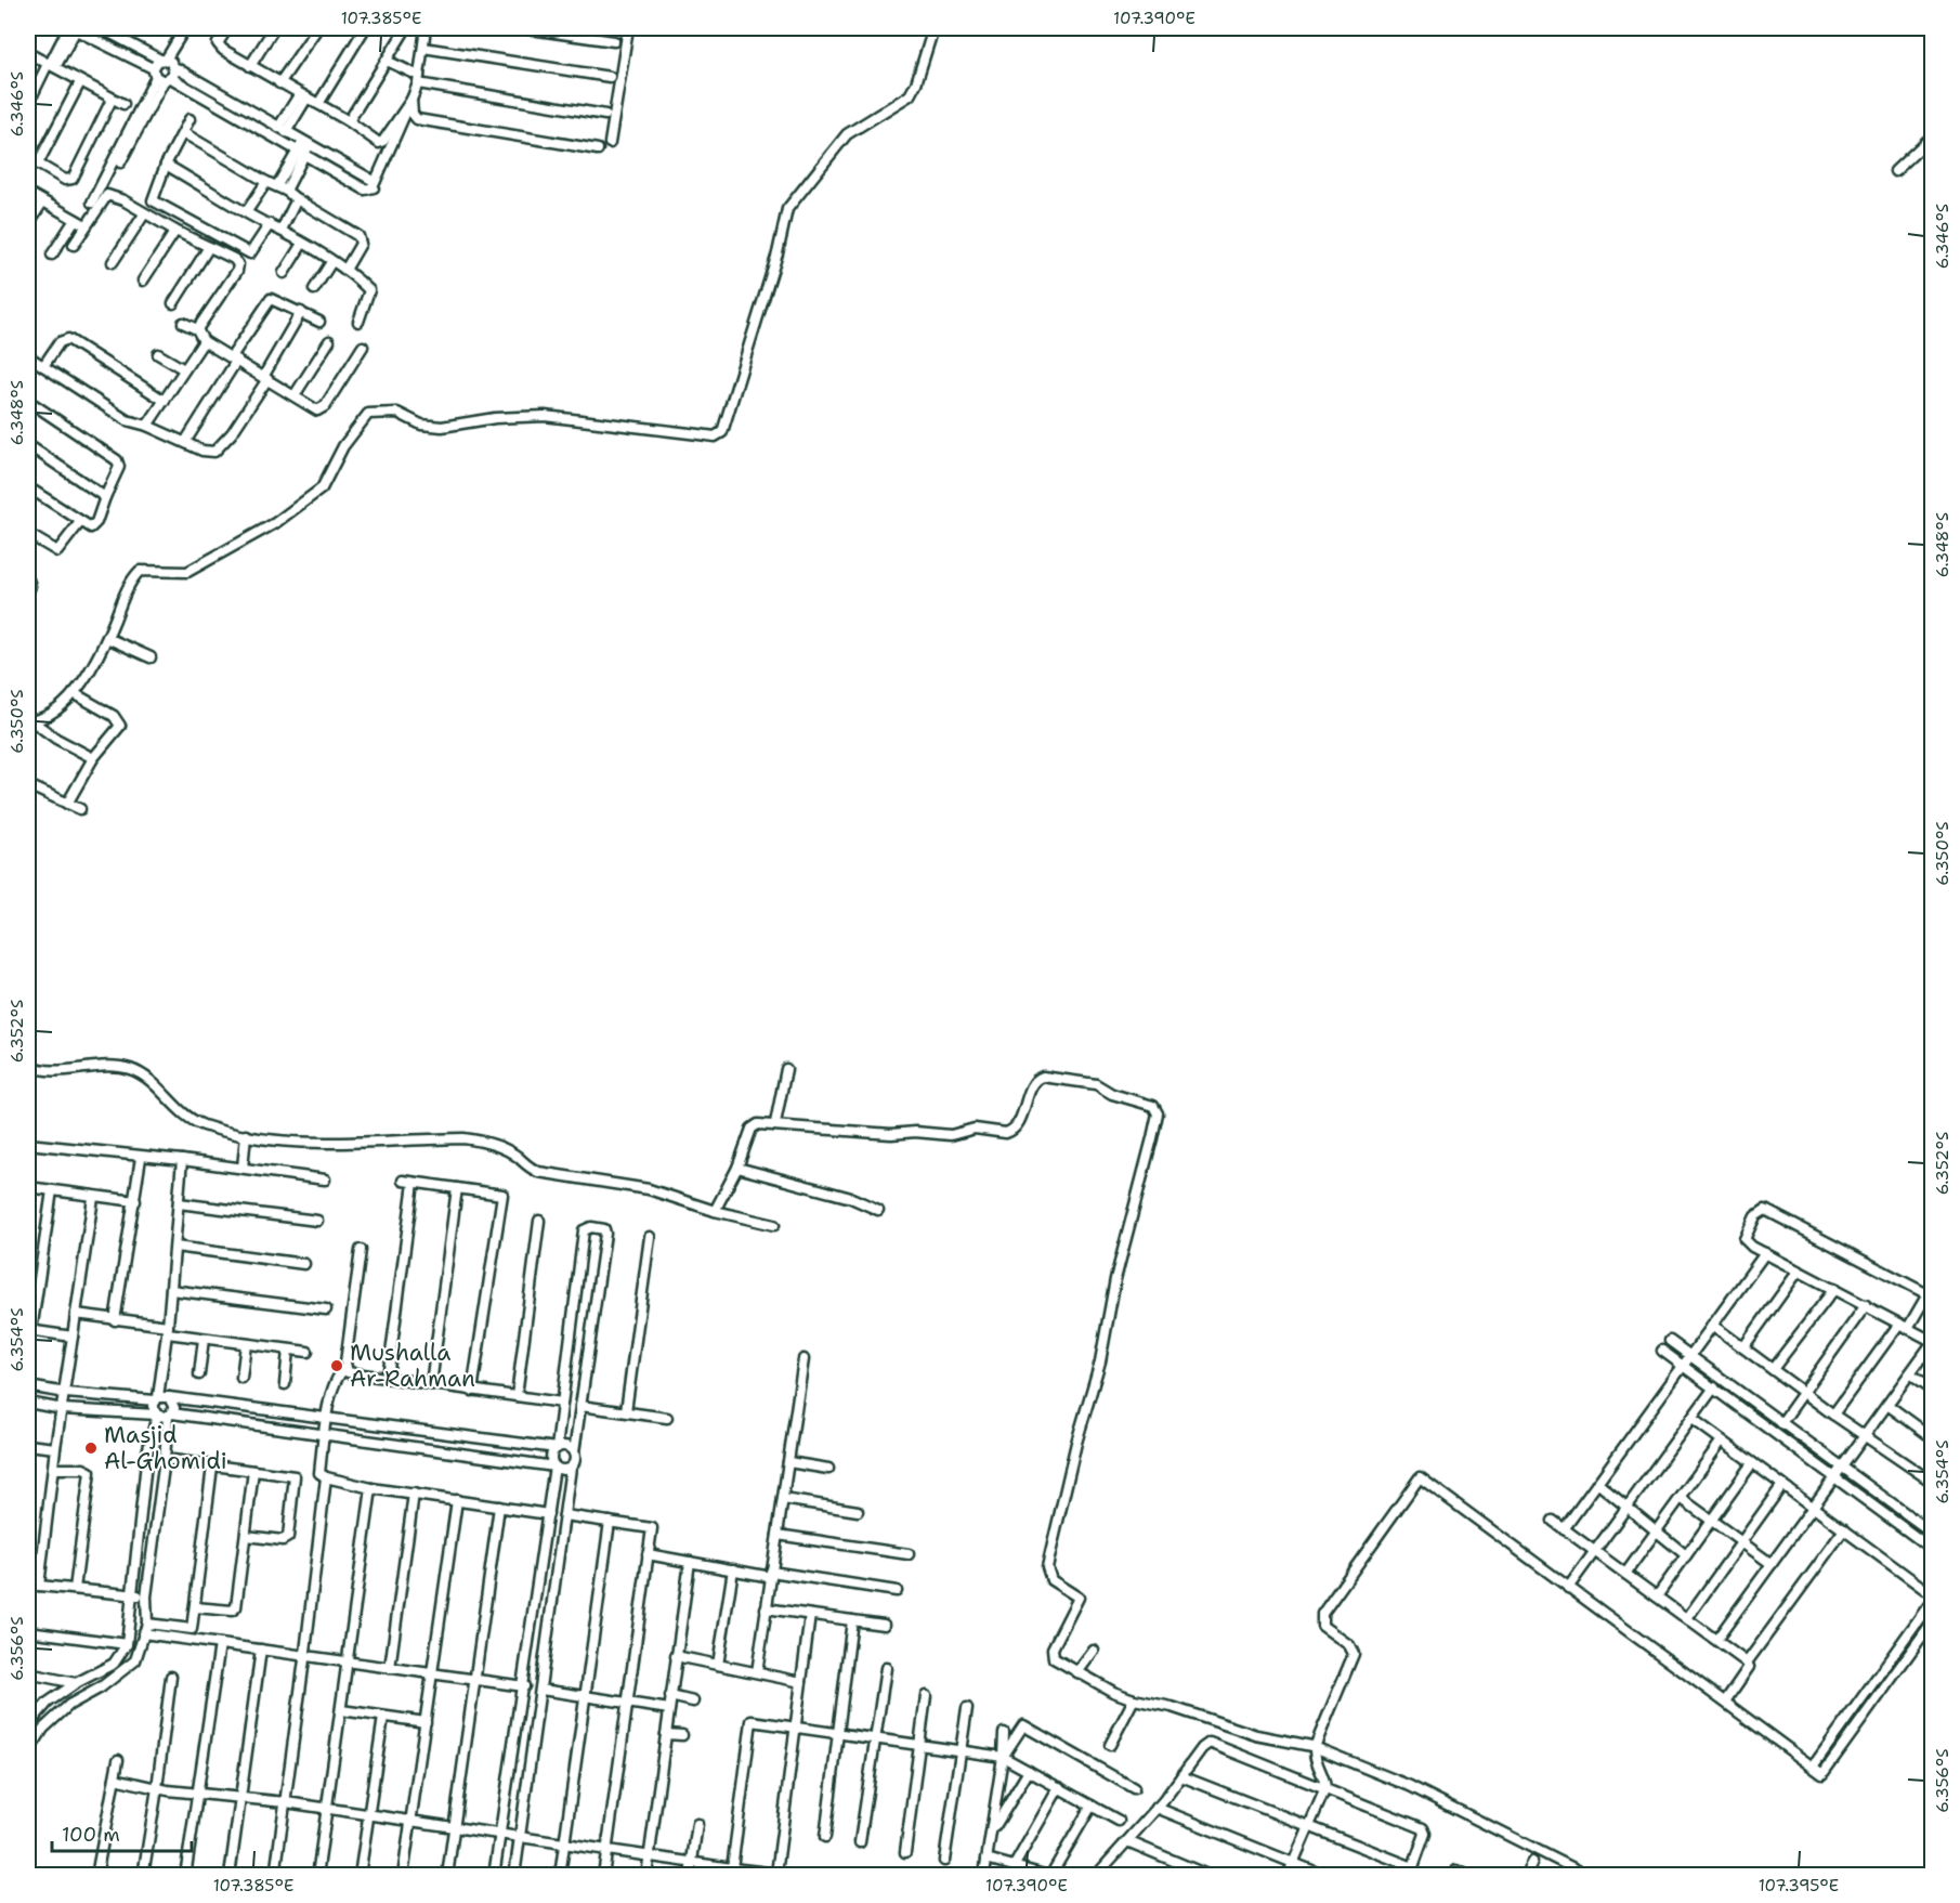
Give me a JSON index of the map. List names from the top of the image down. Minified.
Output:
{"places":["Mushalla Ar-Rahman","Masjid Al-Ghomidi"],"scale_bar":"100 m","coordinates":["107.385°E","107.390°E","6.346°S","6.348°S","6.350°S","6.352°S","6.354°S","6.356°S","107.395°E"]}
